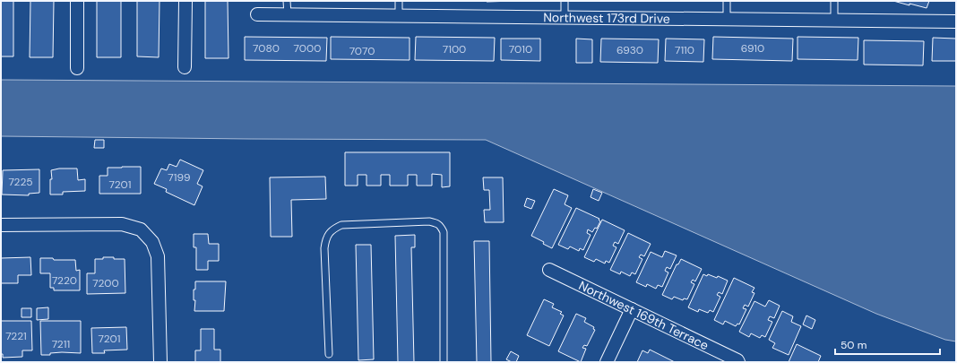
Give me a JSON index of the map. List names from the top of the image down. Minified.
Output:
{"streets":{"street":["Northwest 173rd Drive","Northwest 169th Terrace"]},"house_numbers":["7080","7000","6910","7100","7010","6930","7110","7070","7199","7225","7201","7220","7200","7221","7201","7211"],"scale_bar":"50 m"}
